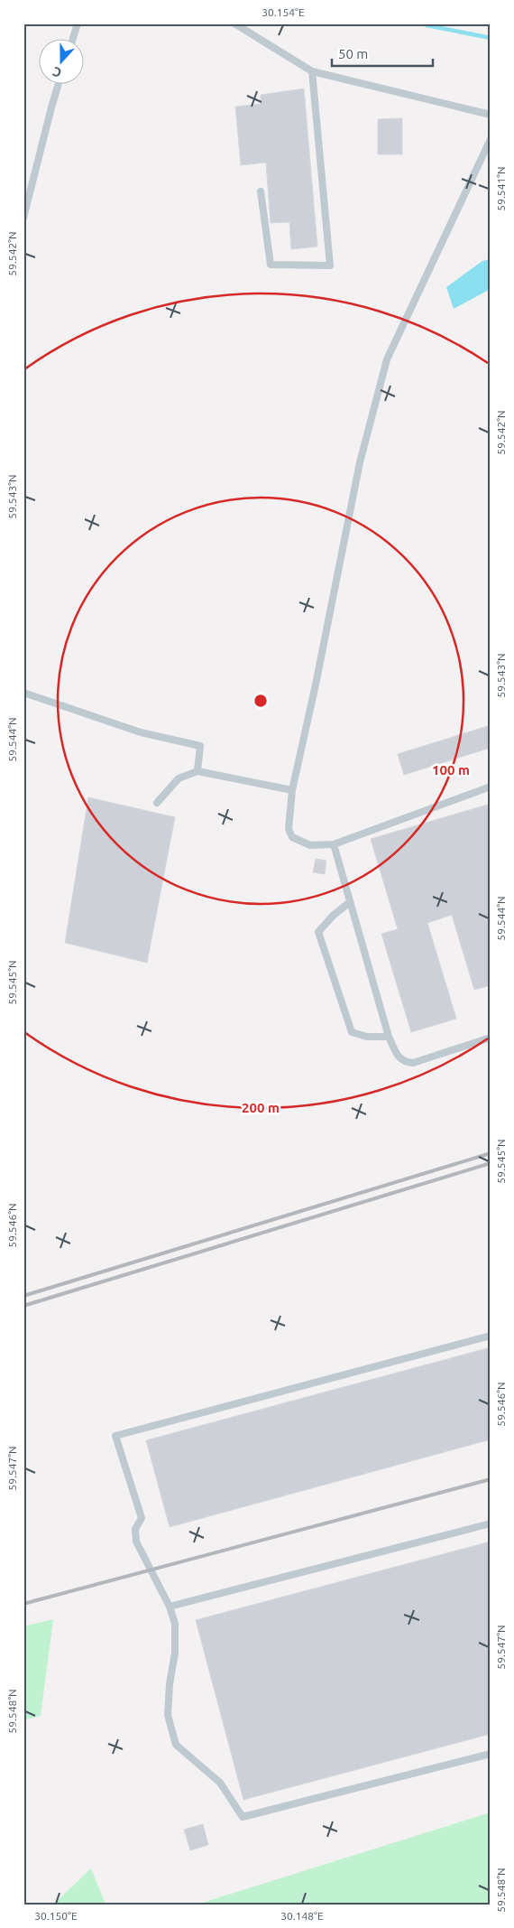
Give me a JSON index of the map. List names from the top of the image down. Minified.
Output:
{"scale_bar":"50 m","north":"bottom","coordinates":["30.154°E","59.541°N","59.542°N","59.543°N","59.544°N","59.545°N","59.546°N","59.547°N","59.548°N","30.150°E","30.148°E"],"rings":["100 m","200 m"]}
